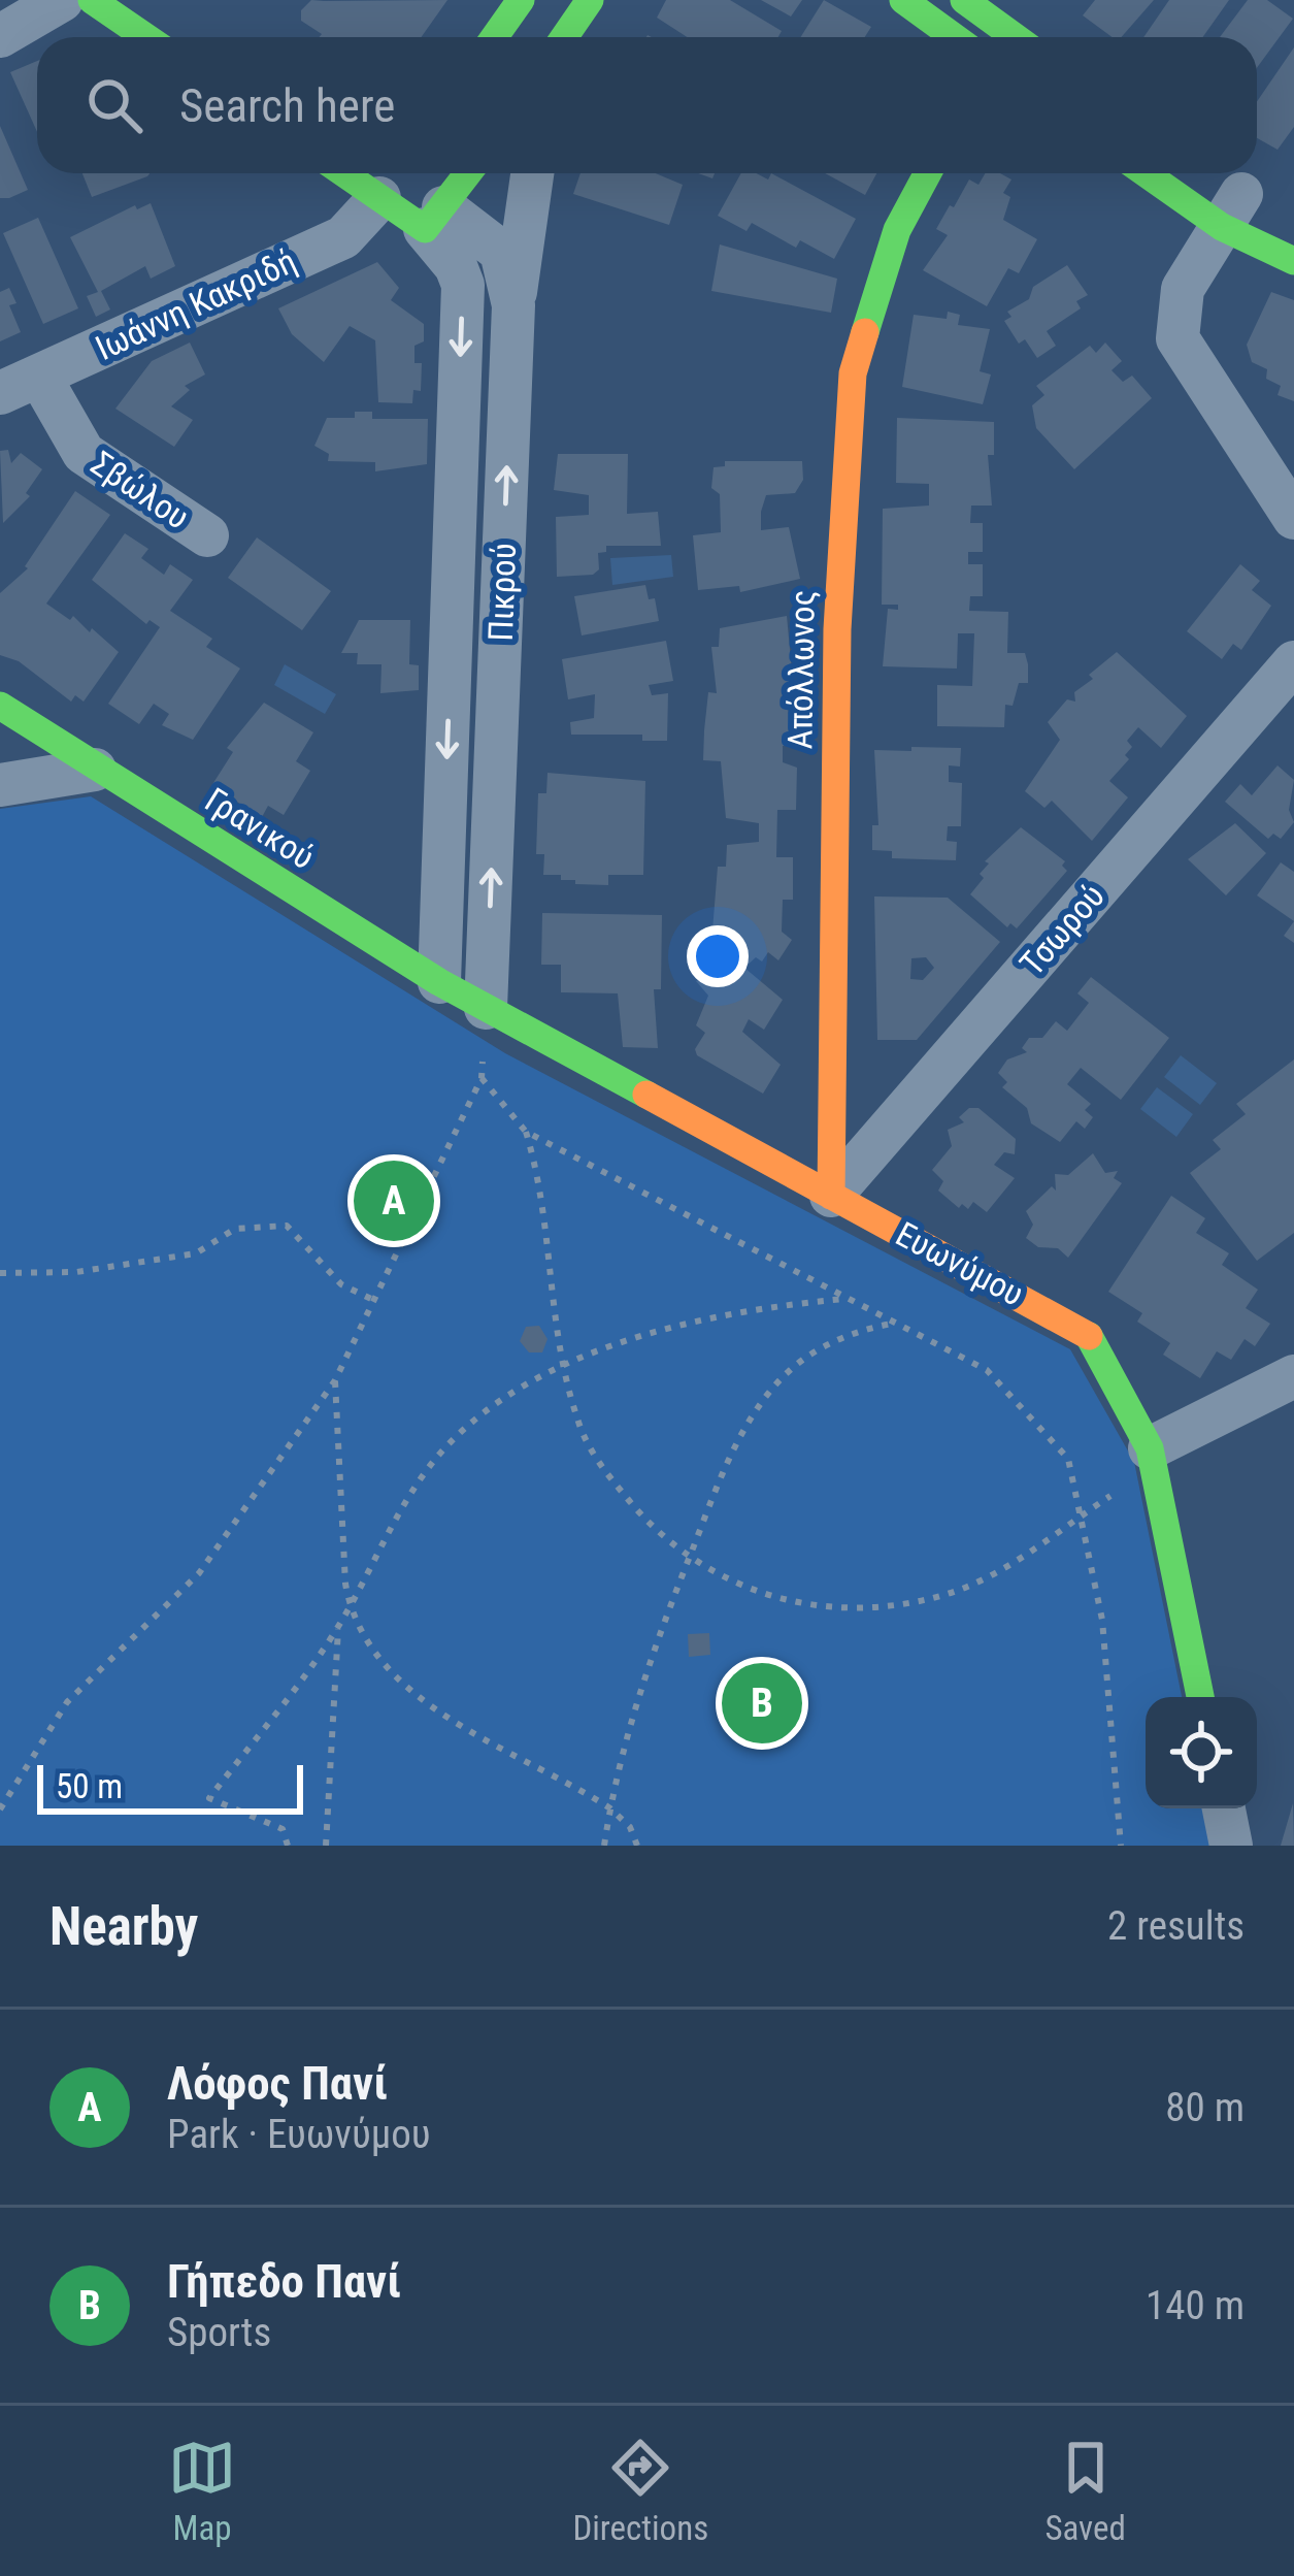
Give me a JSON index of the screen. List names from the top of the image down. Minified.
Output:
{"streets":{"street":["Ιωάννη Κακριδή","Σβώλου","Πικρού","Απόλλωνος","Γρανικού","Τσωρού","Ευωνύμου"]},"crossings":[["Ιωάννη Κακριδή","Σβώλου"],["Πικρού","Γρανικού"],["Πικρού","Ευωνύμου"],["Απόλλωνος","Τσωρού"],["Απόλλωνος","Ευωνύμου"],["Γρανικού","Ευωνύμου"],["Τσωρού","Ευωνύμου"]],"scale_bar":"50 m","page":{"search":"Search here","pins":["A","B"],"scale":"50 m","heading":["Nearby","2 results"],"list":[{"mark":"A","name":"Λόφος Πανί","note":"Park · Ευωνύμου","value":"80 m"},{"mark":"B","name":"Γήπεδο Πανί","note":"Sports","value":"140 m"}],"nav":["Map","Directions","Saved"]}}
